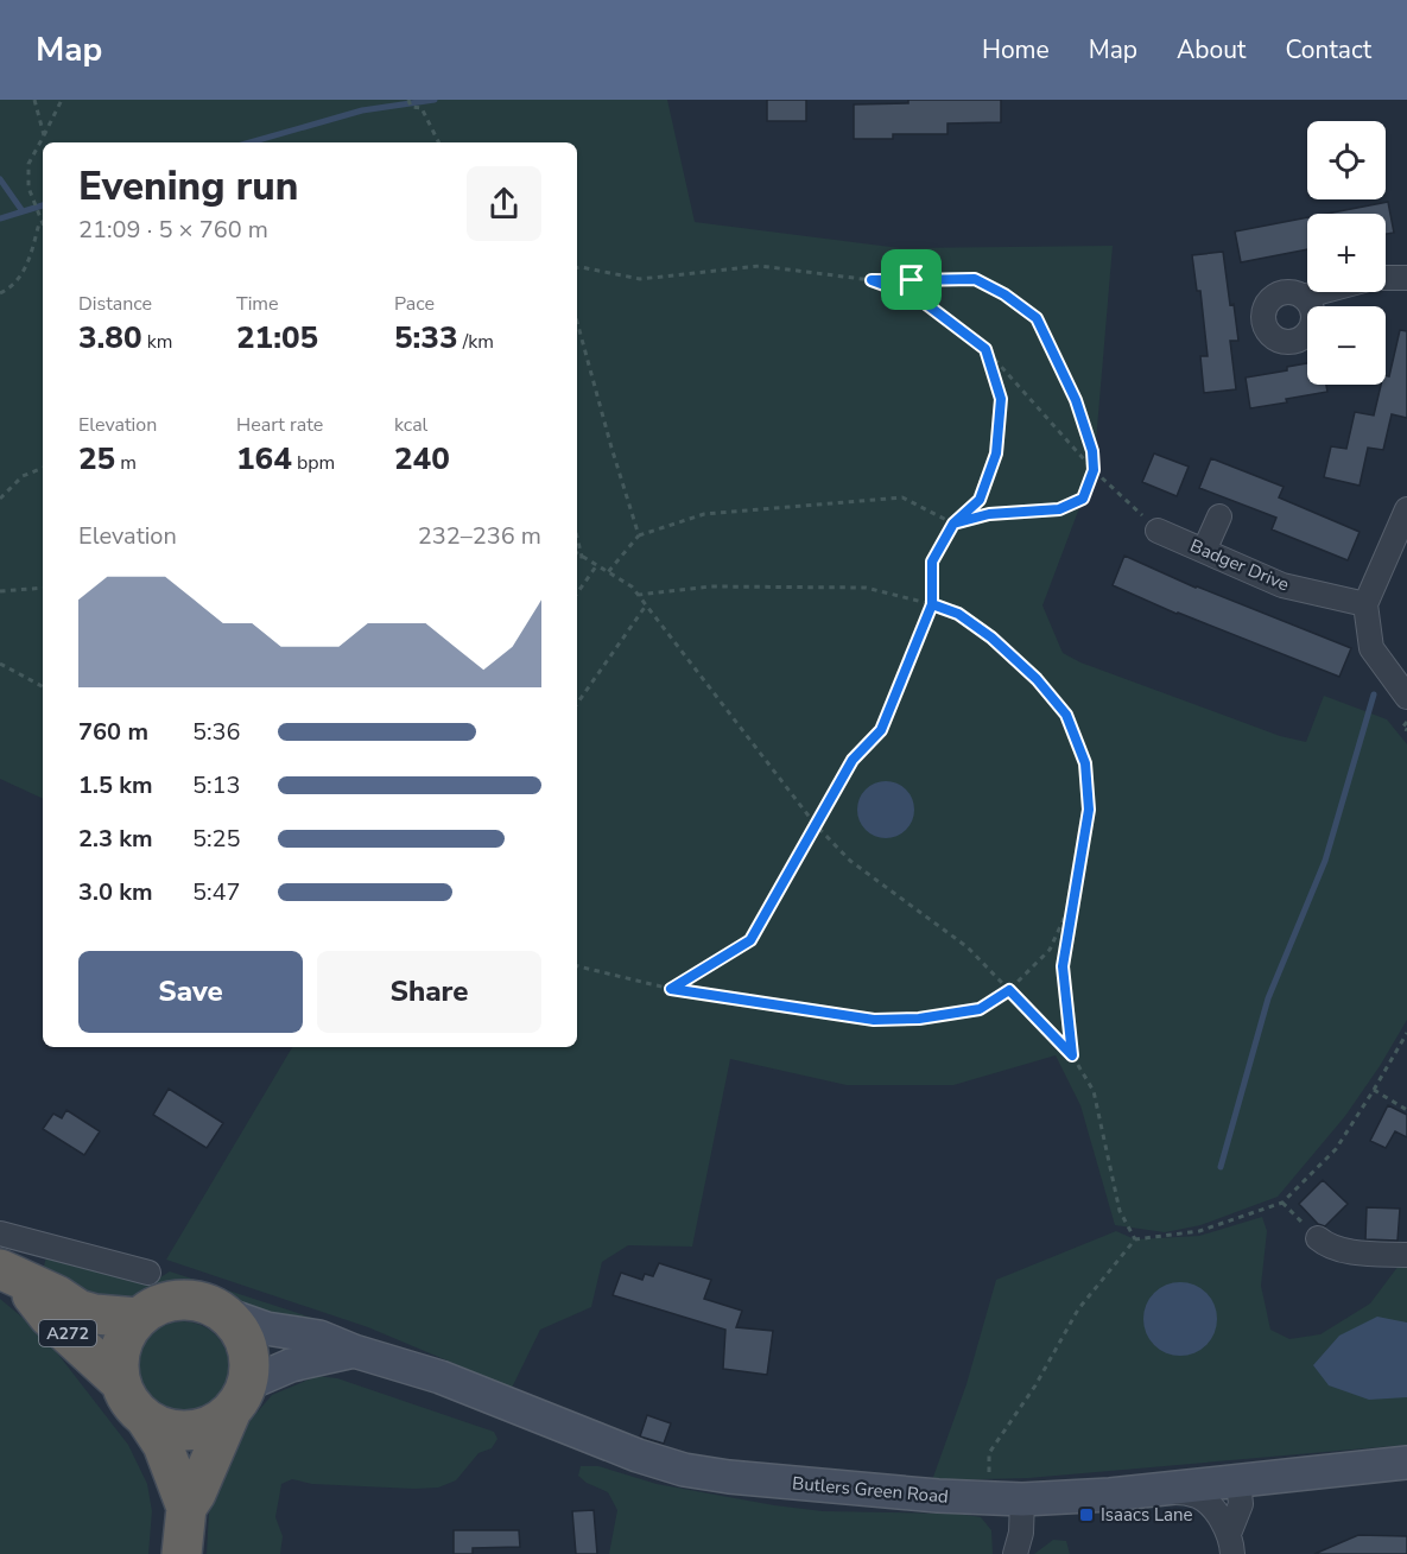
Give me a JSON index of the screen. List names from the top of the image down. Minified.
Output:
{"streets":{"highway":["A272"],"main road":["Butlers Green Road"],"street":["Badger Drive"]},"crossings":[["A272","Butlers Green Road"]],"places":{"transit":["Isaacs Lane"]},"page":{"header":"Map","nav":["Home","Map","About","Contact"],"map_buttons":["+","−"],"heading":["Evening run","21:09 · 5 × 760 m"],"stats":[["Distance","3.80 km"],["Time","21:05"],["Pace","5:33 /km"],["Elevation","25 m"],["Heart rate","164 bpm"],["kcal","240"]],"chart":["Elevation","232–236 m"],"list":[{"name":"760 m","note":"5:36"},{"name":"1.5 km","note":"5:13"},{"name":"2.3 km","note":"5:25"},{"name":"3.0 km","note":"5:47"}],"buttons":["Save","Share"]}}
